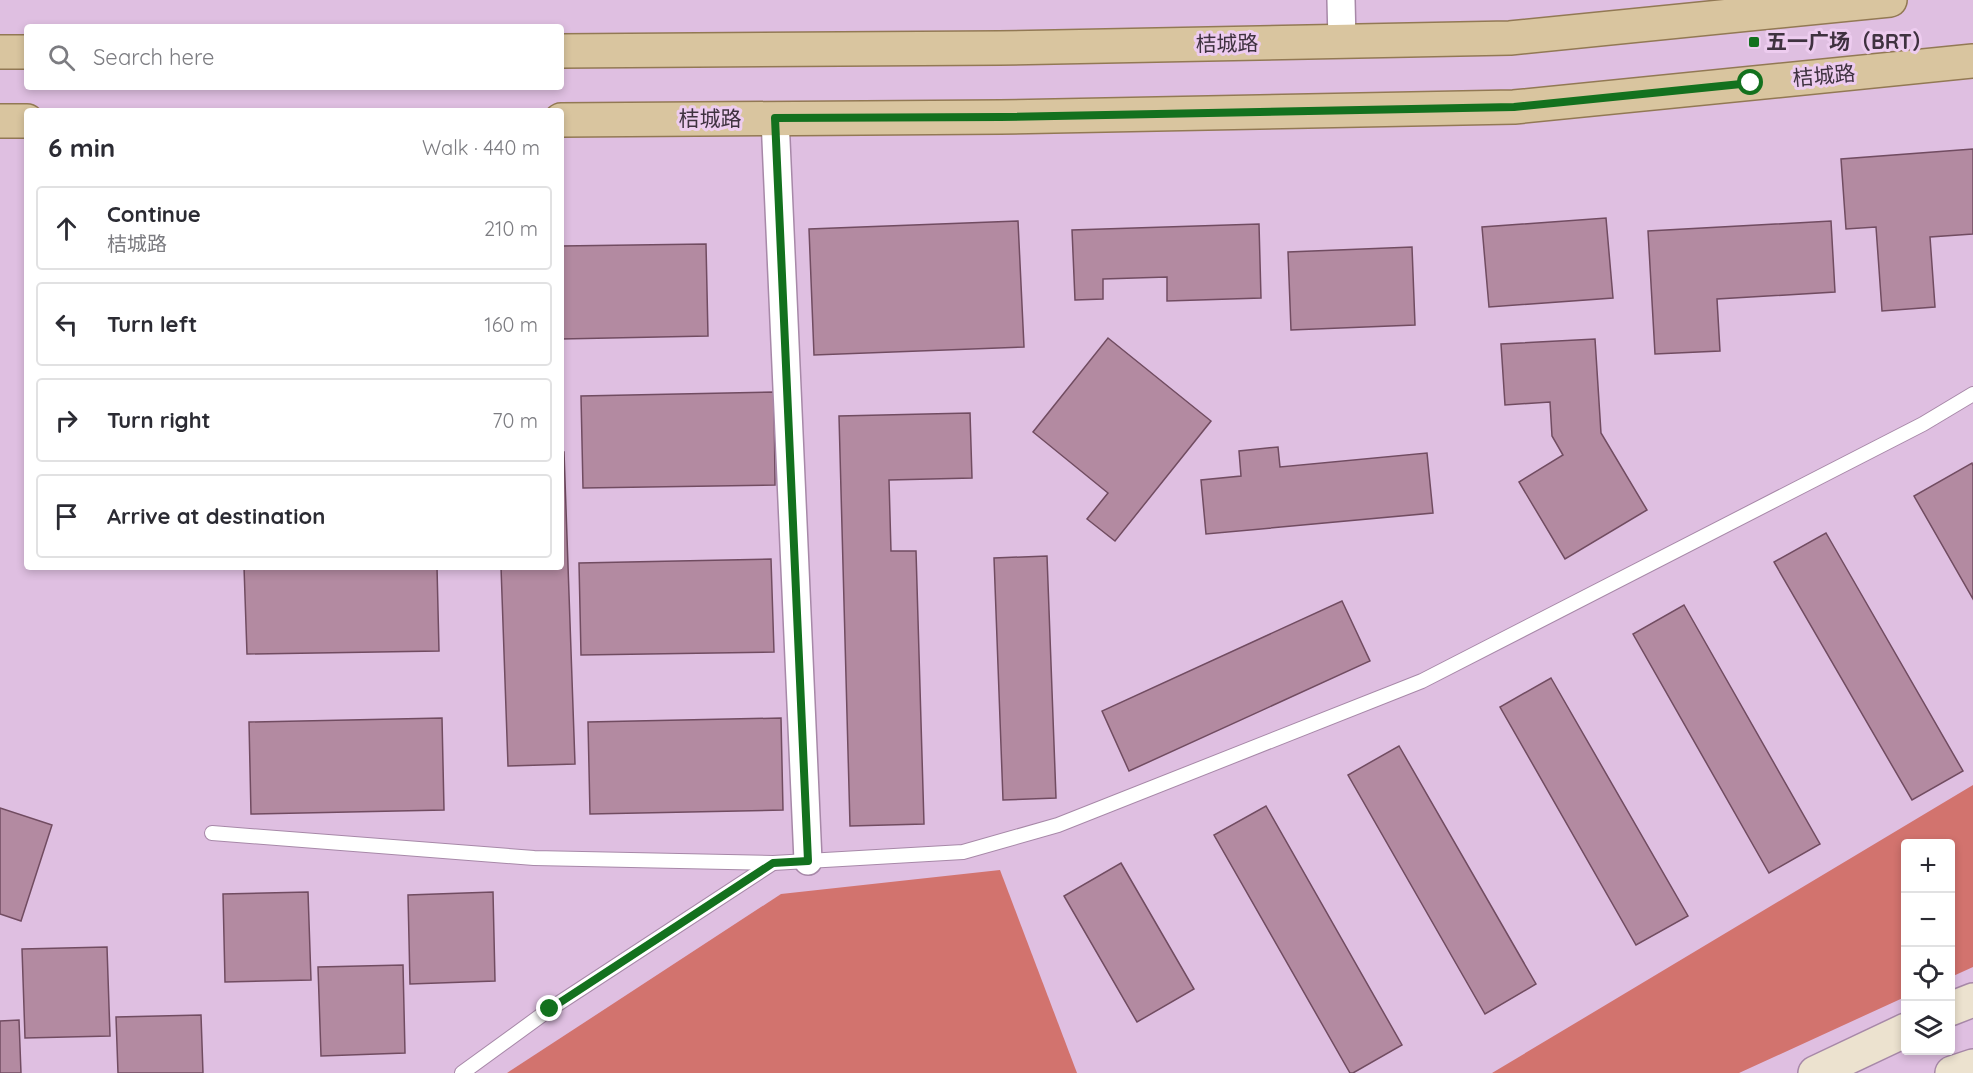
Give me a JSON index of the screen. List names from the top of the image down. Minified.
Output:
{"streets":{"main road":["桔城路"]},"places":{"transit":["五一广场（BRT）"]},"page":{"search":"Search here","heading":["6 min","Walk · 440 m"],"list":[["Continue","桔城路","210 m"],["Turn left","160 m"],["Turn right","70 m"],"Arrive at destination"],"map_buttons":["+","−"]}}
